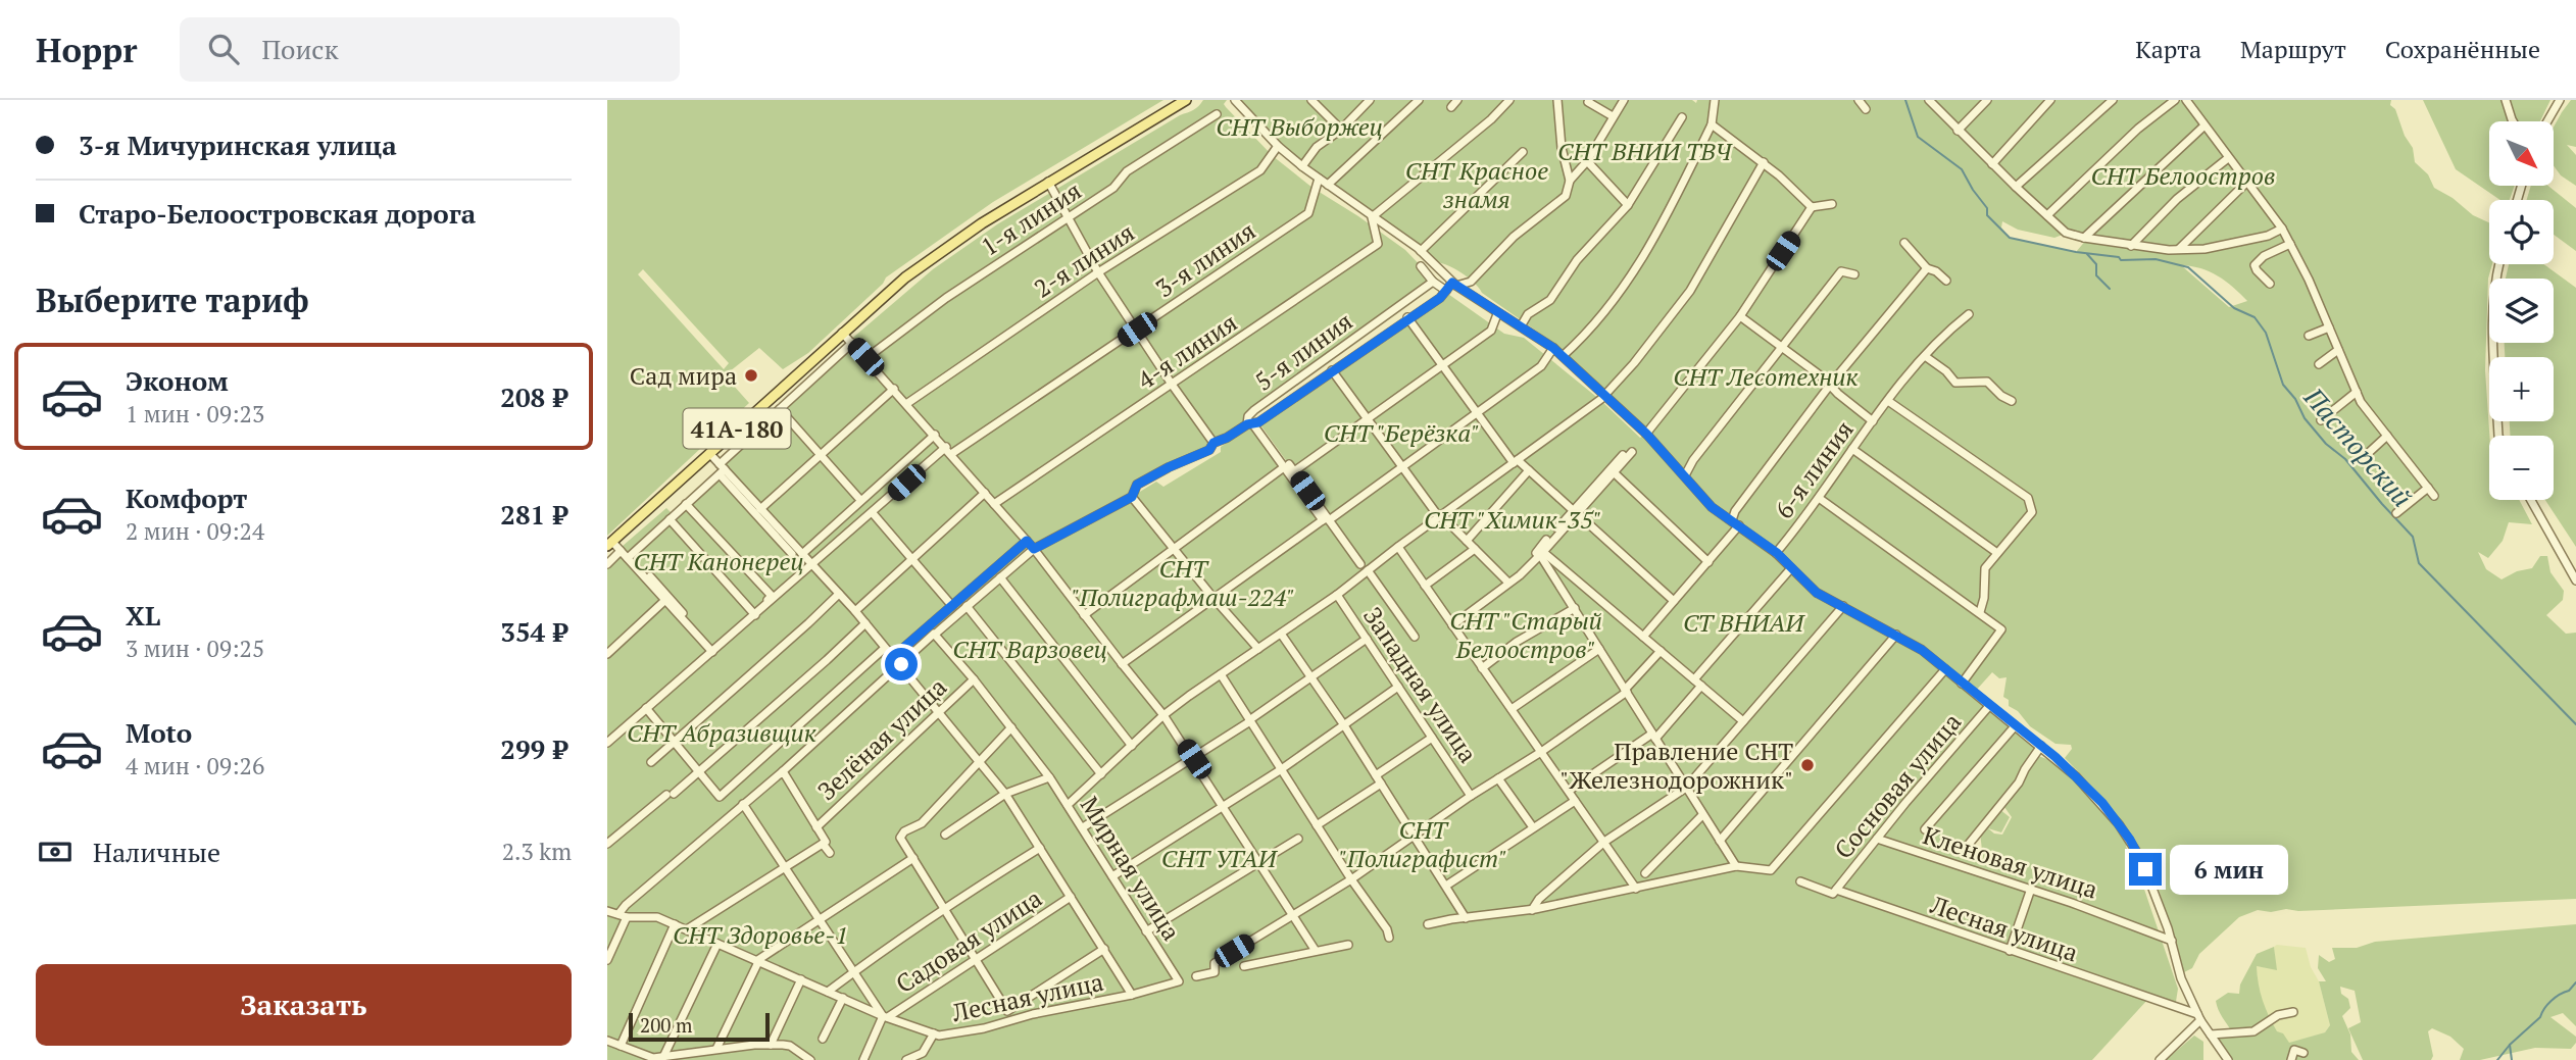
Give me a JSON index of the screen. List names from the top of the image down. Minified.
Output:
{"streets":{"main road":["41А-180"],"street":["1-я линия","3-я линия","2-я линия","4-я линия","5-я линия","6-я линия","Западная улица","Зелёная улица","Сосновая улица","Кленовая улица","Мирная улица","Лесная улица","Садовая улица"]},"crossings":[["Зелёная улица","Мирная улица"],["Сосновая улица","Кленовая улица"],["Сосновая улица","Лесная улица"],["Мирная улица","Лесная улица"],["Лесная улица","Садовая улица"]],"water":["Пасторский"],"parks":["СНТ Выборжец","СНТ ВНИИ ТВЧ","СНТ Красное знамя","СНТ Белоостров","СНТ Лесотехник","СНТ \"Берёзка\"","СНТ \"Химик-35\"","СНТ Канонерец","СНТ \"Полиграфмаш-224\"","СНТ \"Старый Белоостров\"","СТ ВНИАИ","СНТ Варзовец","СНТ Абразивщик","СНТ \"Полиграфист\"","СНТ УГАИ","СНТ Здоровье-1"],"places":["Сад мира","Правление СНТ \"Железнодорожник\""],"scale_bar":"200 m","north":"bottom right","page":{"header":"Hoppr","search":"Поиск","nav":["Карта","Маршрут","Сохранённые"],"banner":["3-я Мичуринская улица","Старо-Белоостровская дорога"],"map_buttons":["+","−"],"heading":"Выберите тариф","list":[{"name":"Эконом","note":"1 мин · 09:23","value":"208 ₽"},{"name":"Комфорт","note":"2 мин · 09:24","value":"281 ₽"},{"name":"XL","note":"3 мин · 09:25","value":"354 ₽"},{"name":"Moto","note":"4 мин · 09:26","value":"299 ₽"}],"pay":["Наличные","2.3 km"],"bubble":"6 мин","buttons":"Заказать","scale":"200 m"}}
